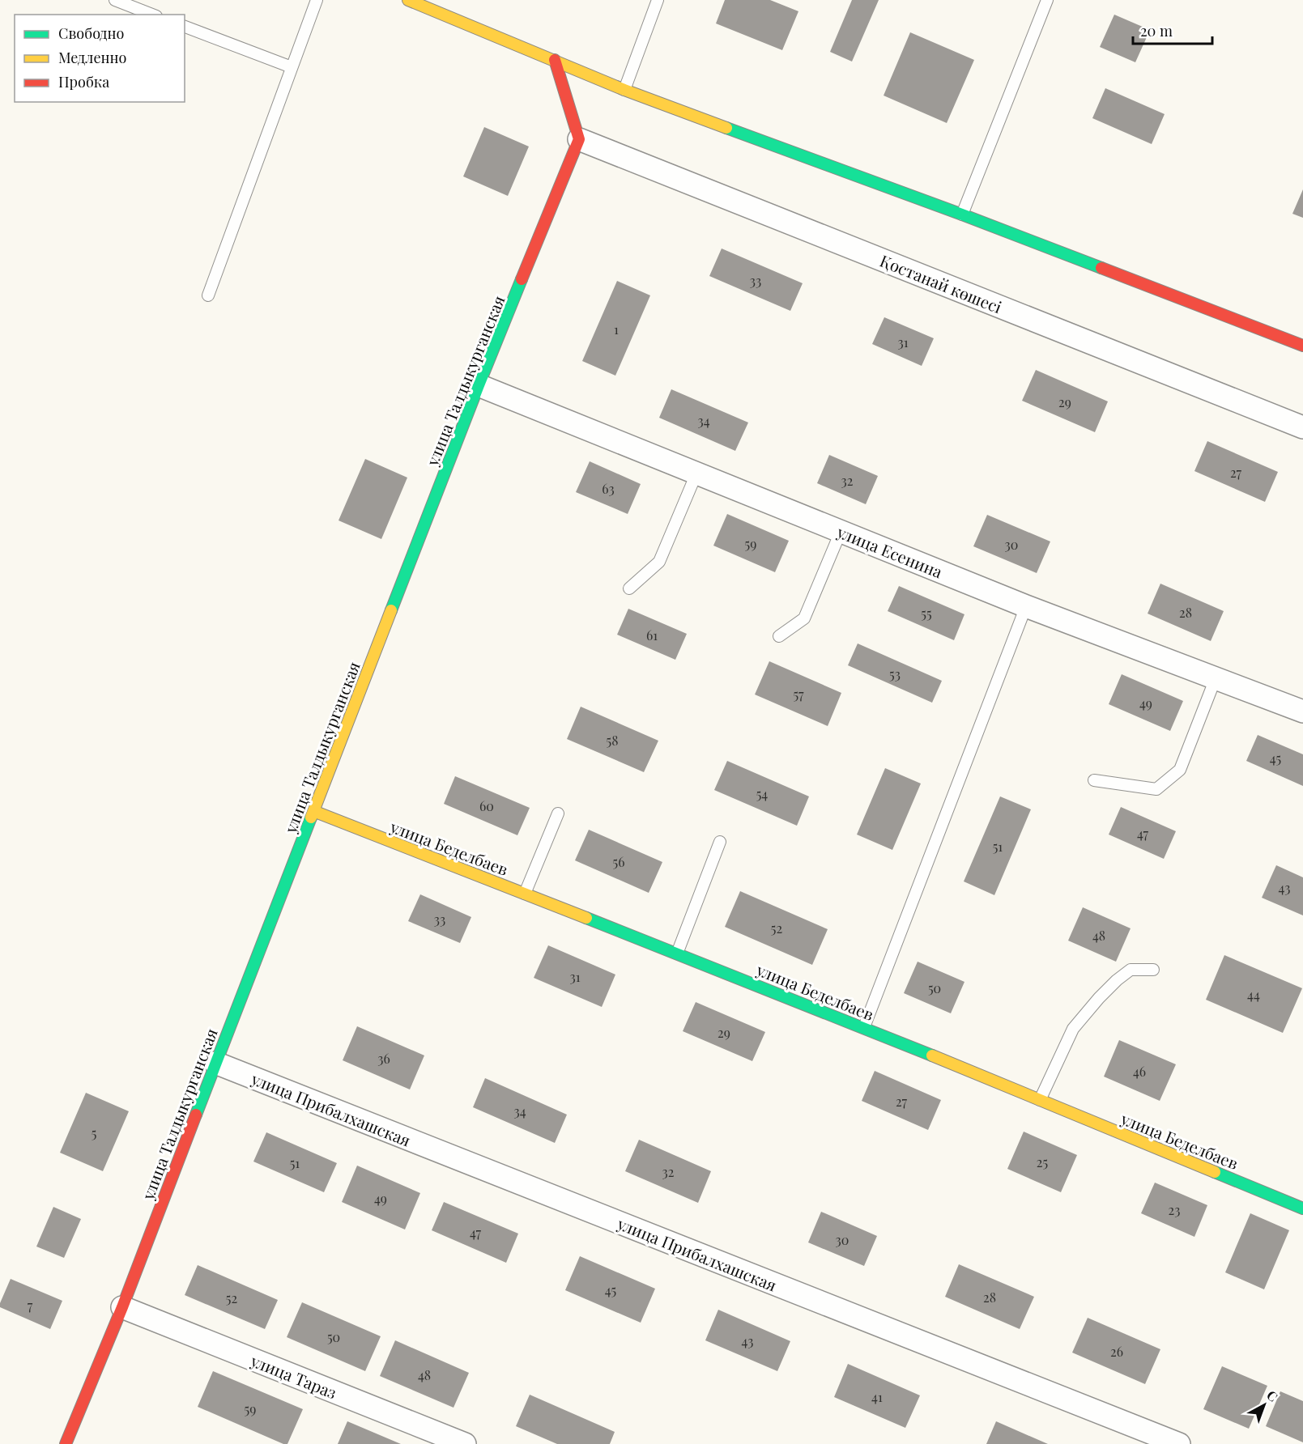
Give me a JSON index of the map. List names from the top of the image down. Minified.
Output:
{"streets":{"street":["Қостанай көшесі","улица Талдыкурганская","улица Есенина","улица Беделбаев","улица Прибалхашская","улица Тараз"]},"crossings":[["Қостанай көшесі","улица Талдыкурганская"],["улица Талдыкурганская","улица Есенина"],["улица Талдыкурганская","улица Беделбаев"],["улица Талдыкурганская","улица Прибалхашская"],["улица Талдыкурганская","улица Тараз"]],"house_numbers":["33","1","31","29","34","27","32","63","59","30","28","55","61","53","57","49","58","45","54","60","47","51","56","43","33","52","48","31","50","44","29","36","46","27","34","5","25","51","32","49","23","47","30","45","28","52","7","50","43","26","48","41","59"],"legend":["Свободно","Медленно","Пробка"],"scale_bar":"20 m","north":"top right"}
